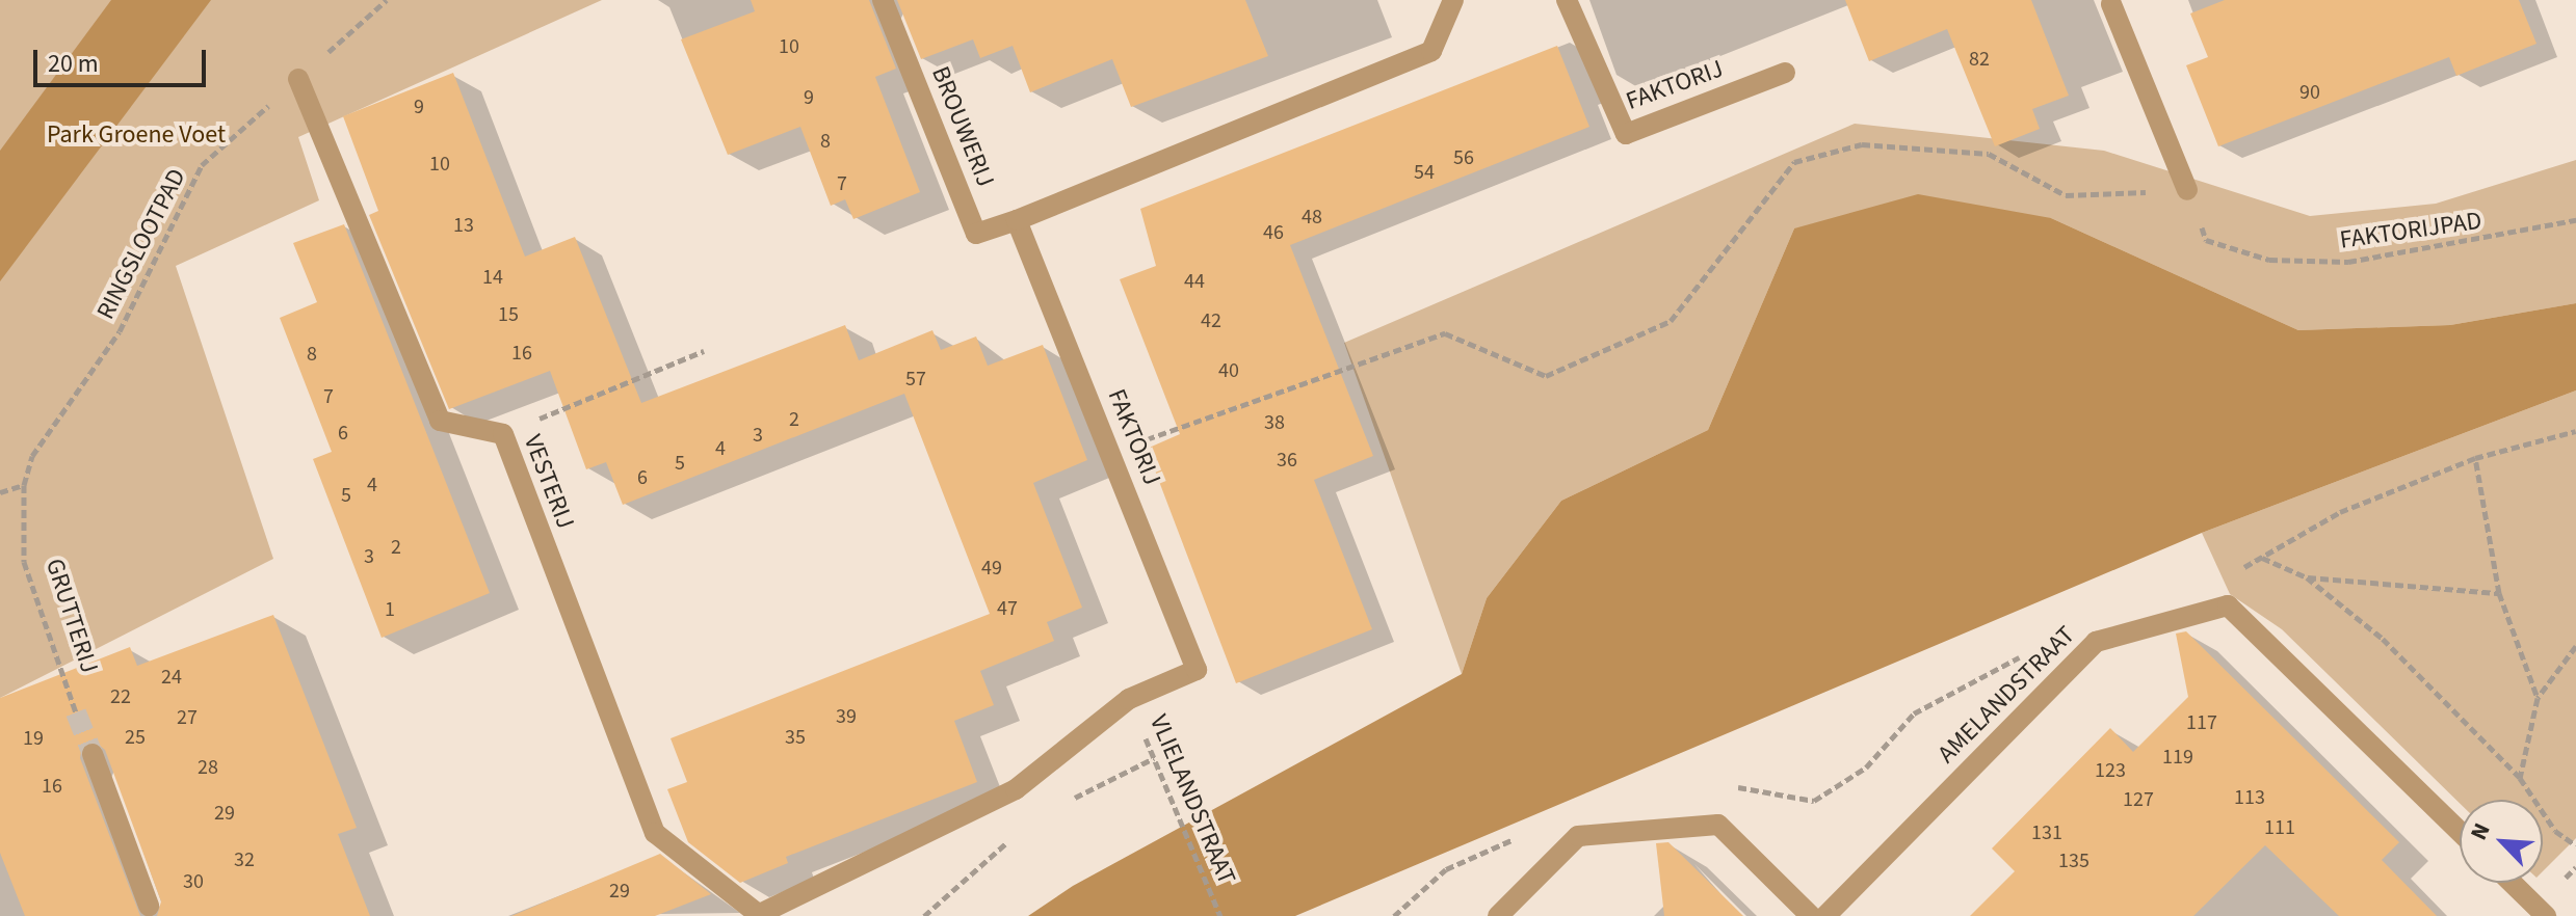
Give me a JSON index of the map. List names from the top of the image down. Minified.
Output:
{"streets":{"street":["FAKTORIJ","BROUWERIJ","VESTERIJ","AMELANDSTRAAT"],"path":["FAKTORIJPAD","RINGSLOOTPAD","GRUTTERIJ","VLIELANDSTRAAT"]},"crossings":[["FAKTORIJ","BROUWERIJ"],["FAKTORIJ","VESTERIJ"],["FAKTORIJ","VLIELANDSTRAAT"],["RINGSLOOTPAD","VESTERIJ"],["RINGSLOOTPAD","GRUTTERIJ"]],"parks":["Park Groene Voet"],"house_numbers":["10","82","90","9","9","8","56","10","54","7","48","13","46","14","44","15","42","16","8","40","57","7","2","38","6","3","4","36","5","6","4","5","2","3","49","47","1","24","22","39","27","117","25","35","19","119","28","123","16","113","127","29","111","131","32","135","30","29"],"scale_bar":"20 m","north":"top left"}
